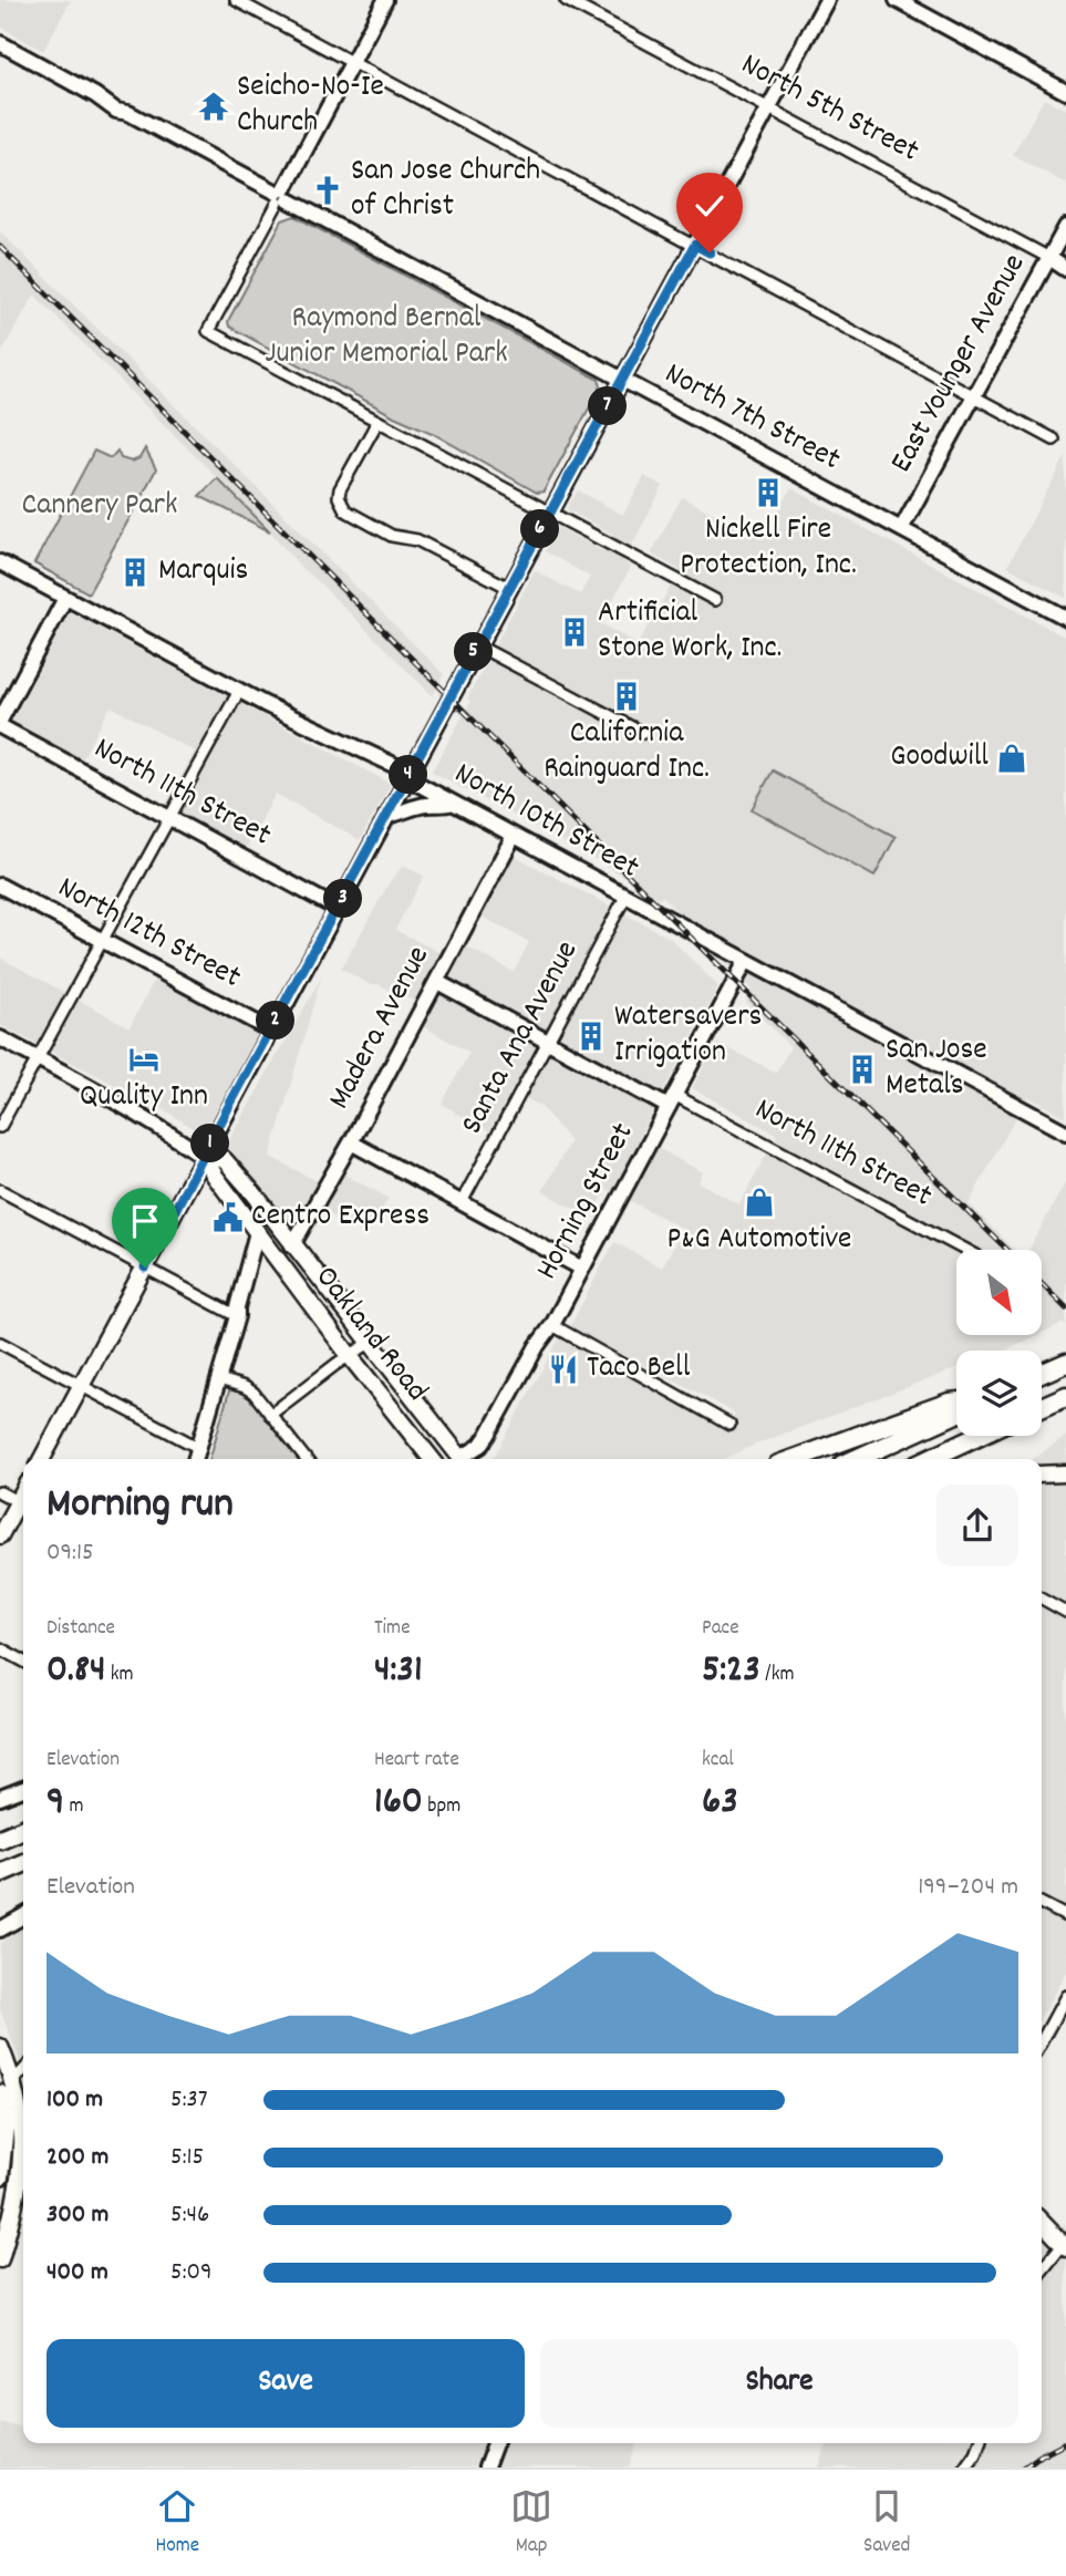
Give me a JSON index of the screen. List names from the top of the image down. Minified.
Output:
{"streets":{"main road":["Oakland Road"],"street":["North 5th Street","East Younger Avenue","North 7th Street","North 11th Street","North 10th Street","North 12th Street","Madera Avenue","Santa Ana Avenue","Horning Street"]},"crossings":[["North 5th Street","East Younger Avenue"],["East Younger Avenue","North 7th Street"],["North 11th Street","Madera Avenue"],["North 11th Street","Santa Ana Avenue"],["North 11th Street","Horning Street"],["North 10th Street","Madera Avenue"],["North 10th Street","Santa Ana Avenue"],["North 10th Street","Horning Street"],["Madera Avenue","Oakland Road"]],"parks":["Raymond Bernal Junior Memorial Park","Cannery Park"],"places":{"temple":["Seicho-No-Ie Church"],"church":["San Jose Church of Christ"],"building":["Nickell Fire Protection, Inc.","Marquis","Artificial Stone Work, Inc.","California Rainguard Inc.","Watersavers Irrigation","San Jose Metals"],"shop":["Goodwill","P&G Automotive"],"hotel":["Quality Inn"],"public building":["Centro Express"],"restaurant":["Taco Bell"]},"north":"bottom right","page":{"pins":["7","6","5","4","3","2","1"],"heading":["Morning run","09:15"],"stats":[["Distance","0.84 km"],["Time","4:31"],["Pace","5:23 /km"],["Elevation","9 m"],["Heart rate","160 bpm"],["kcal","63"]],"chart":["Elevation","199–204 m"],"list":[{"name":"100 m","note":"5:37"},{"name":"200 m","note":"5:15"},{"name":"300 m","note":"5:46"},{"name":"400 m","note":"5:09"}],"buttons":["Save","Share"],"tabs":["Home","Map","Saved"]}}
